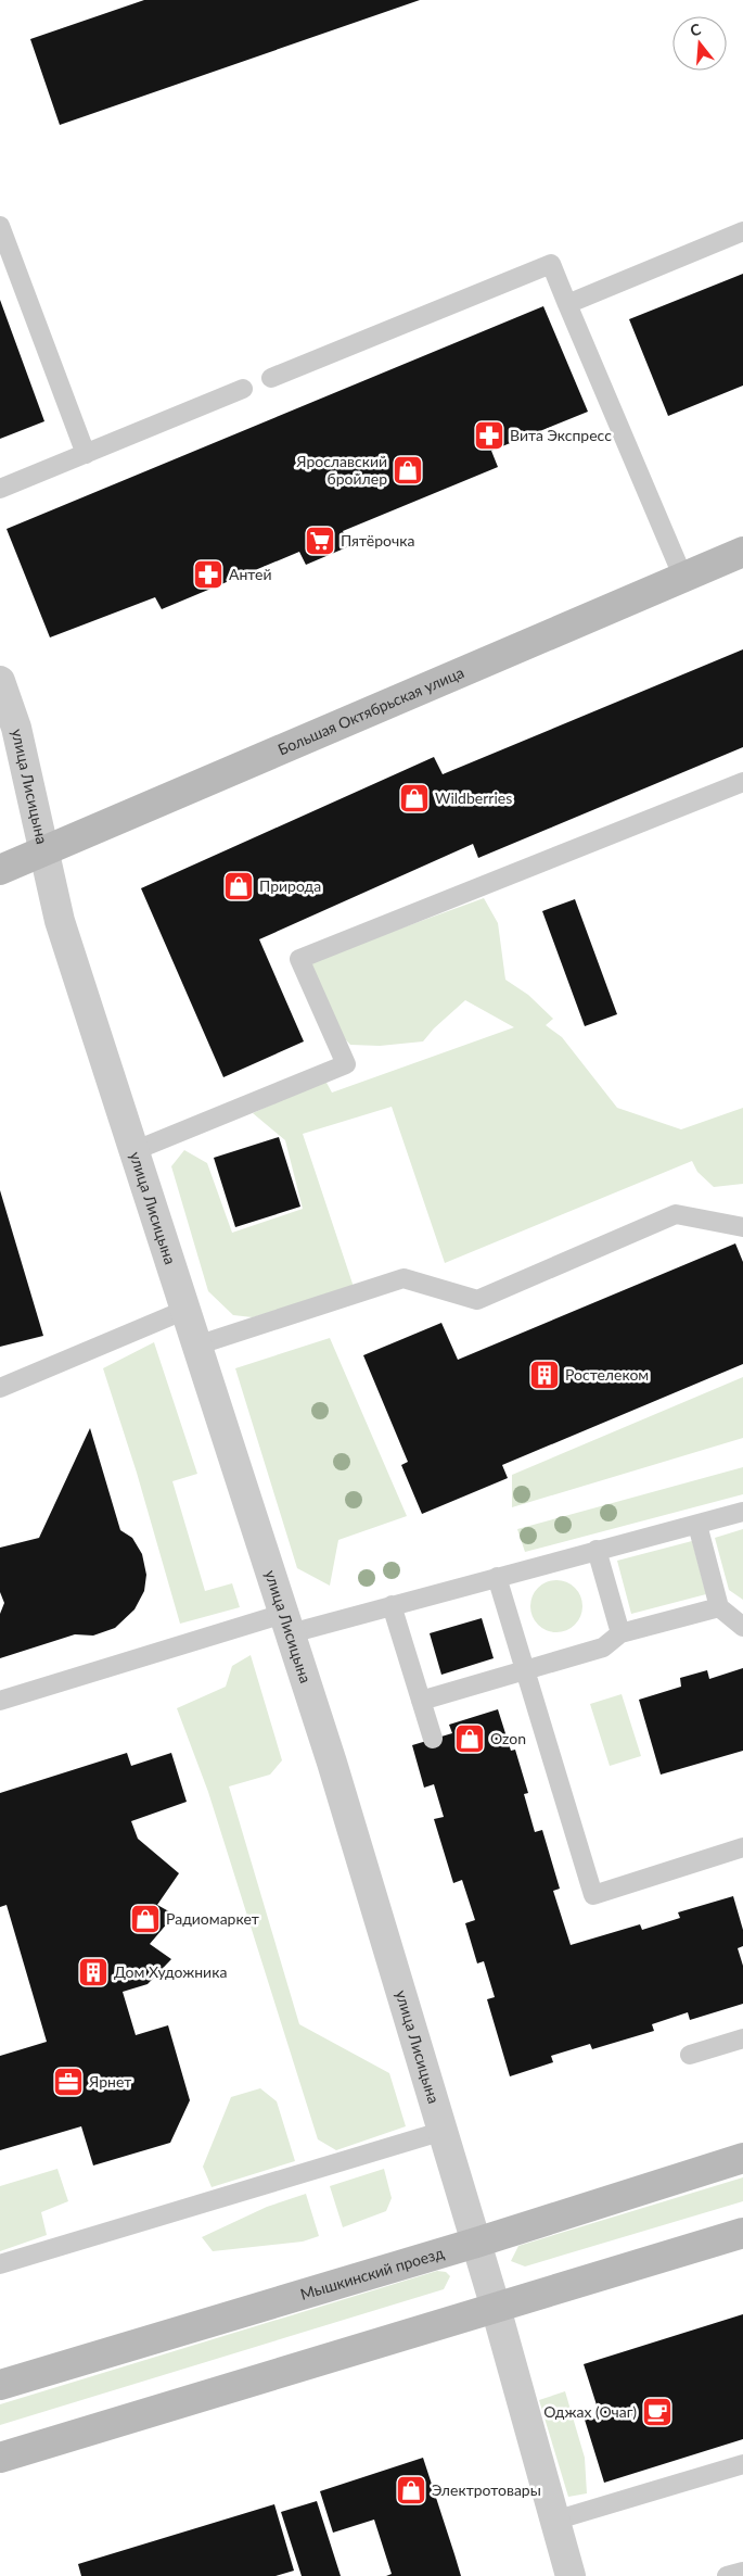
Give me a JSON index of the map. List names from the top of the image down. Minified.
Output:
{"streets":{"main road":["Большая Октябрьская улица","Мышкинский проезд"],"street":["улица Лисицына"]},"crossings":[["Большая Октябрьская улица","улица Лисицына"],["улица Лисицына","Мышкинский проезд"]],"places":{"pharmacy":["Вита Экспресс","Антей"],"shop":["Ярославский бройлер","Wildberries","Природа","Ozon","Радиомаркет","Электротовары"],"supermarket":["Пятёрочка"],"building":["Ростелеком","Дом Художника"],"office":["Ярнет"],"cafe":["Оджах (Очаг)"]},"north":"top"}
